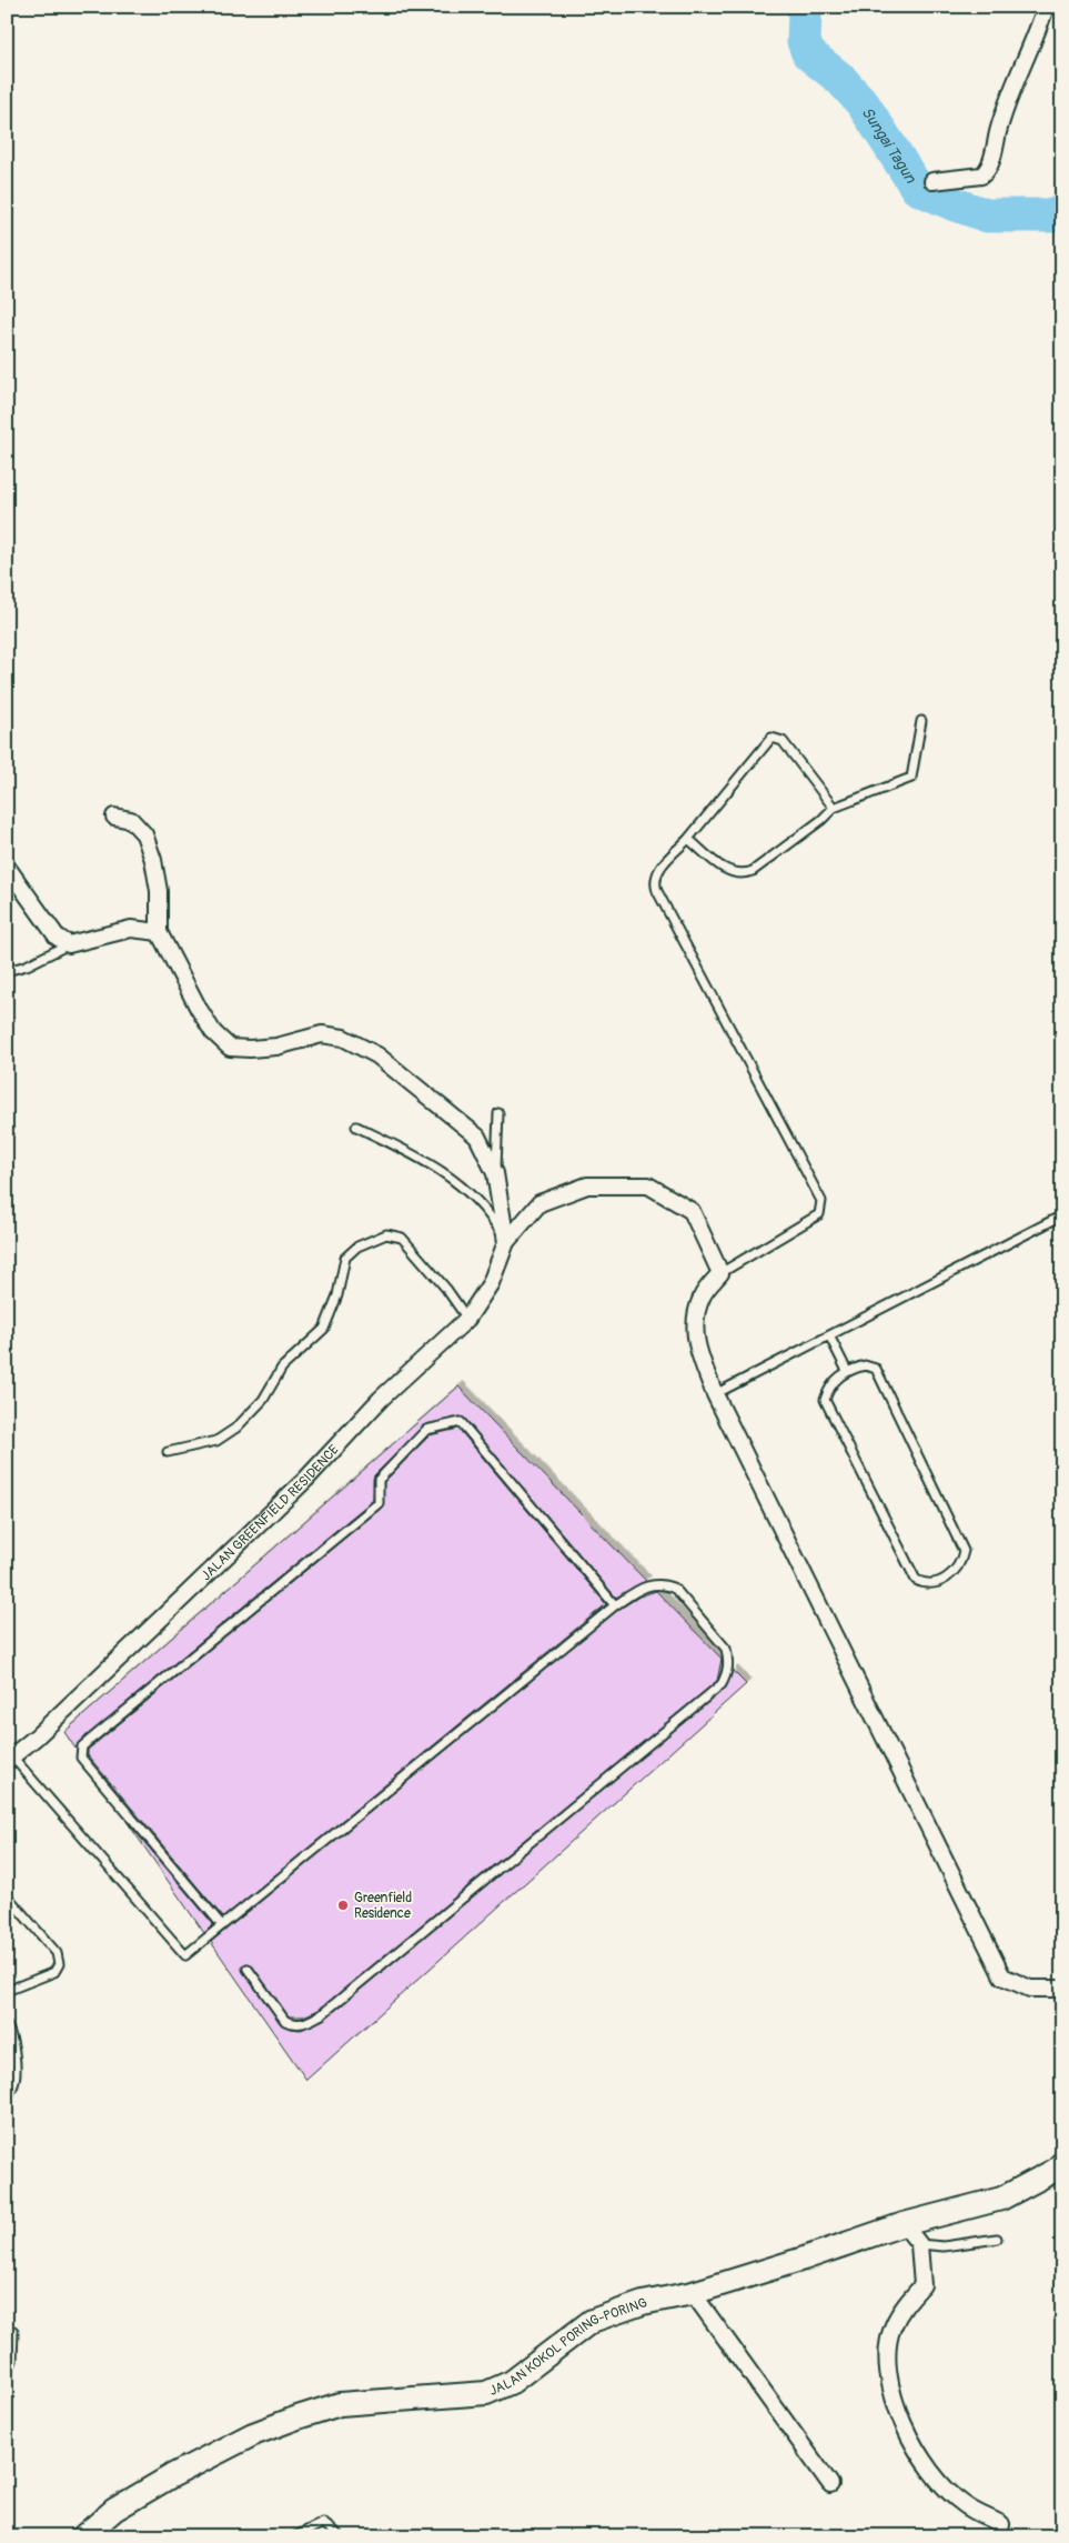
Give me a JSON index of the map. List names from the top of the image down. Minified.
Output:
{"streets":{"main road":["JALAN KOKOL PORING-PORING"],"street":["JALAN GREENFIELD RESIDENCE"]},"water":["Sungai Tagun"],"places":["Greenfield Residence"]}
